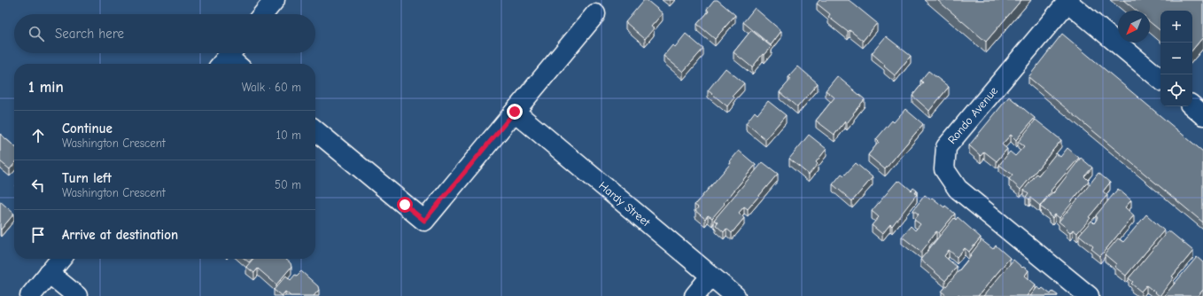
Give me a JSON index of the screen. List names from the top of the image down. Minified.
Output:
{"streets":{"street":["Rondo Avenue","Hardy Street"]},"north":"bottom left","page":{"map_buttons":["+","−"],"search":"Search here","heading":["1 min","Walk · 60 m"],"list":[["Continue","Washington Crescent","10 m"],["Turn left","Washington Crescent","50 m"],"Arrive at destination"]}}
